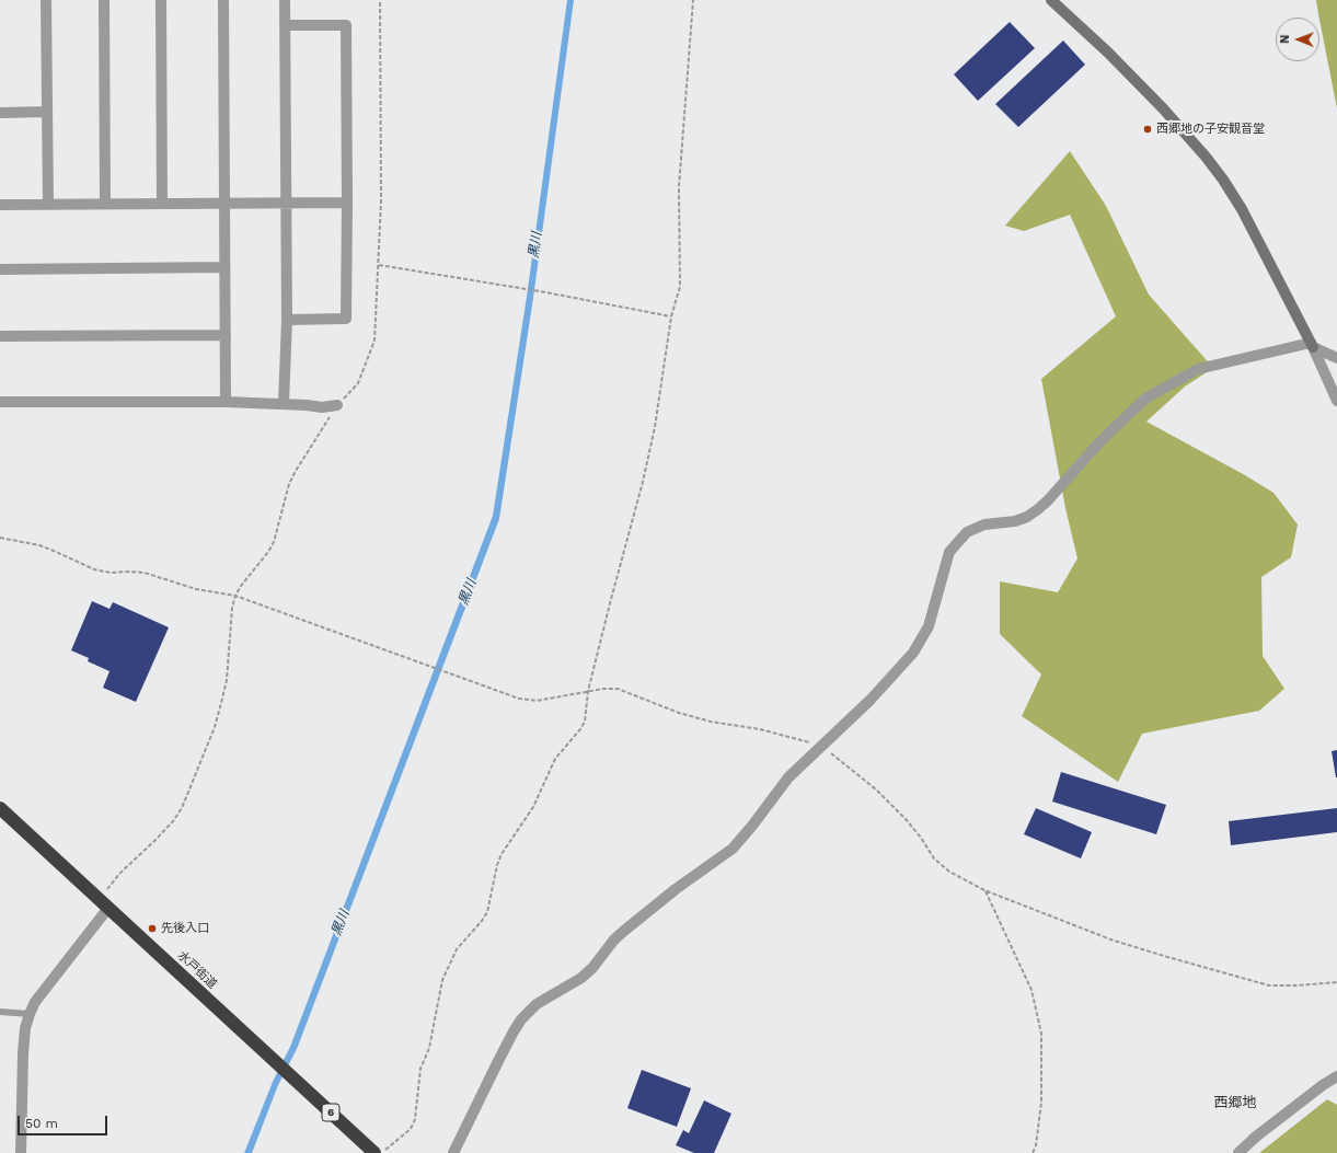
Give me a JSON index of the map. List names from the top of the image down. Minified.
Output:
{"streets":{"highway":["水戸街道","6"]},"districts":["西郷地"],"water":["黒川"],"places":["西郷地の子安観音堂","先後入口"],"scale_bar":"50 m","north":"left"}
